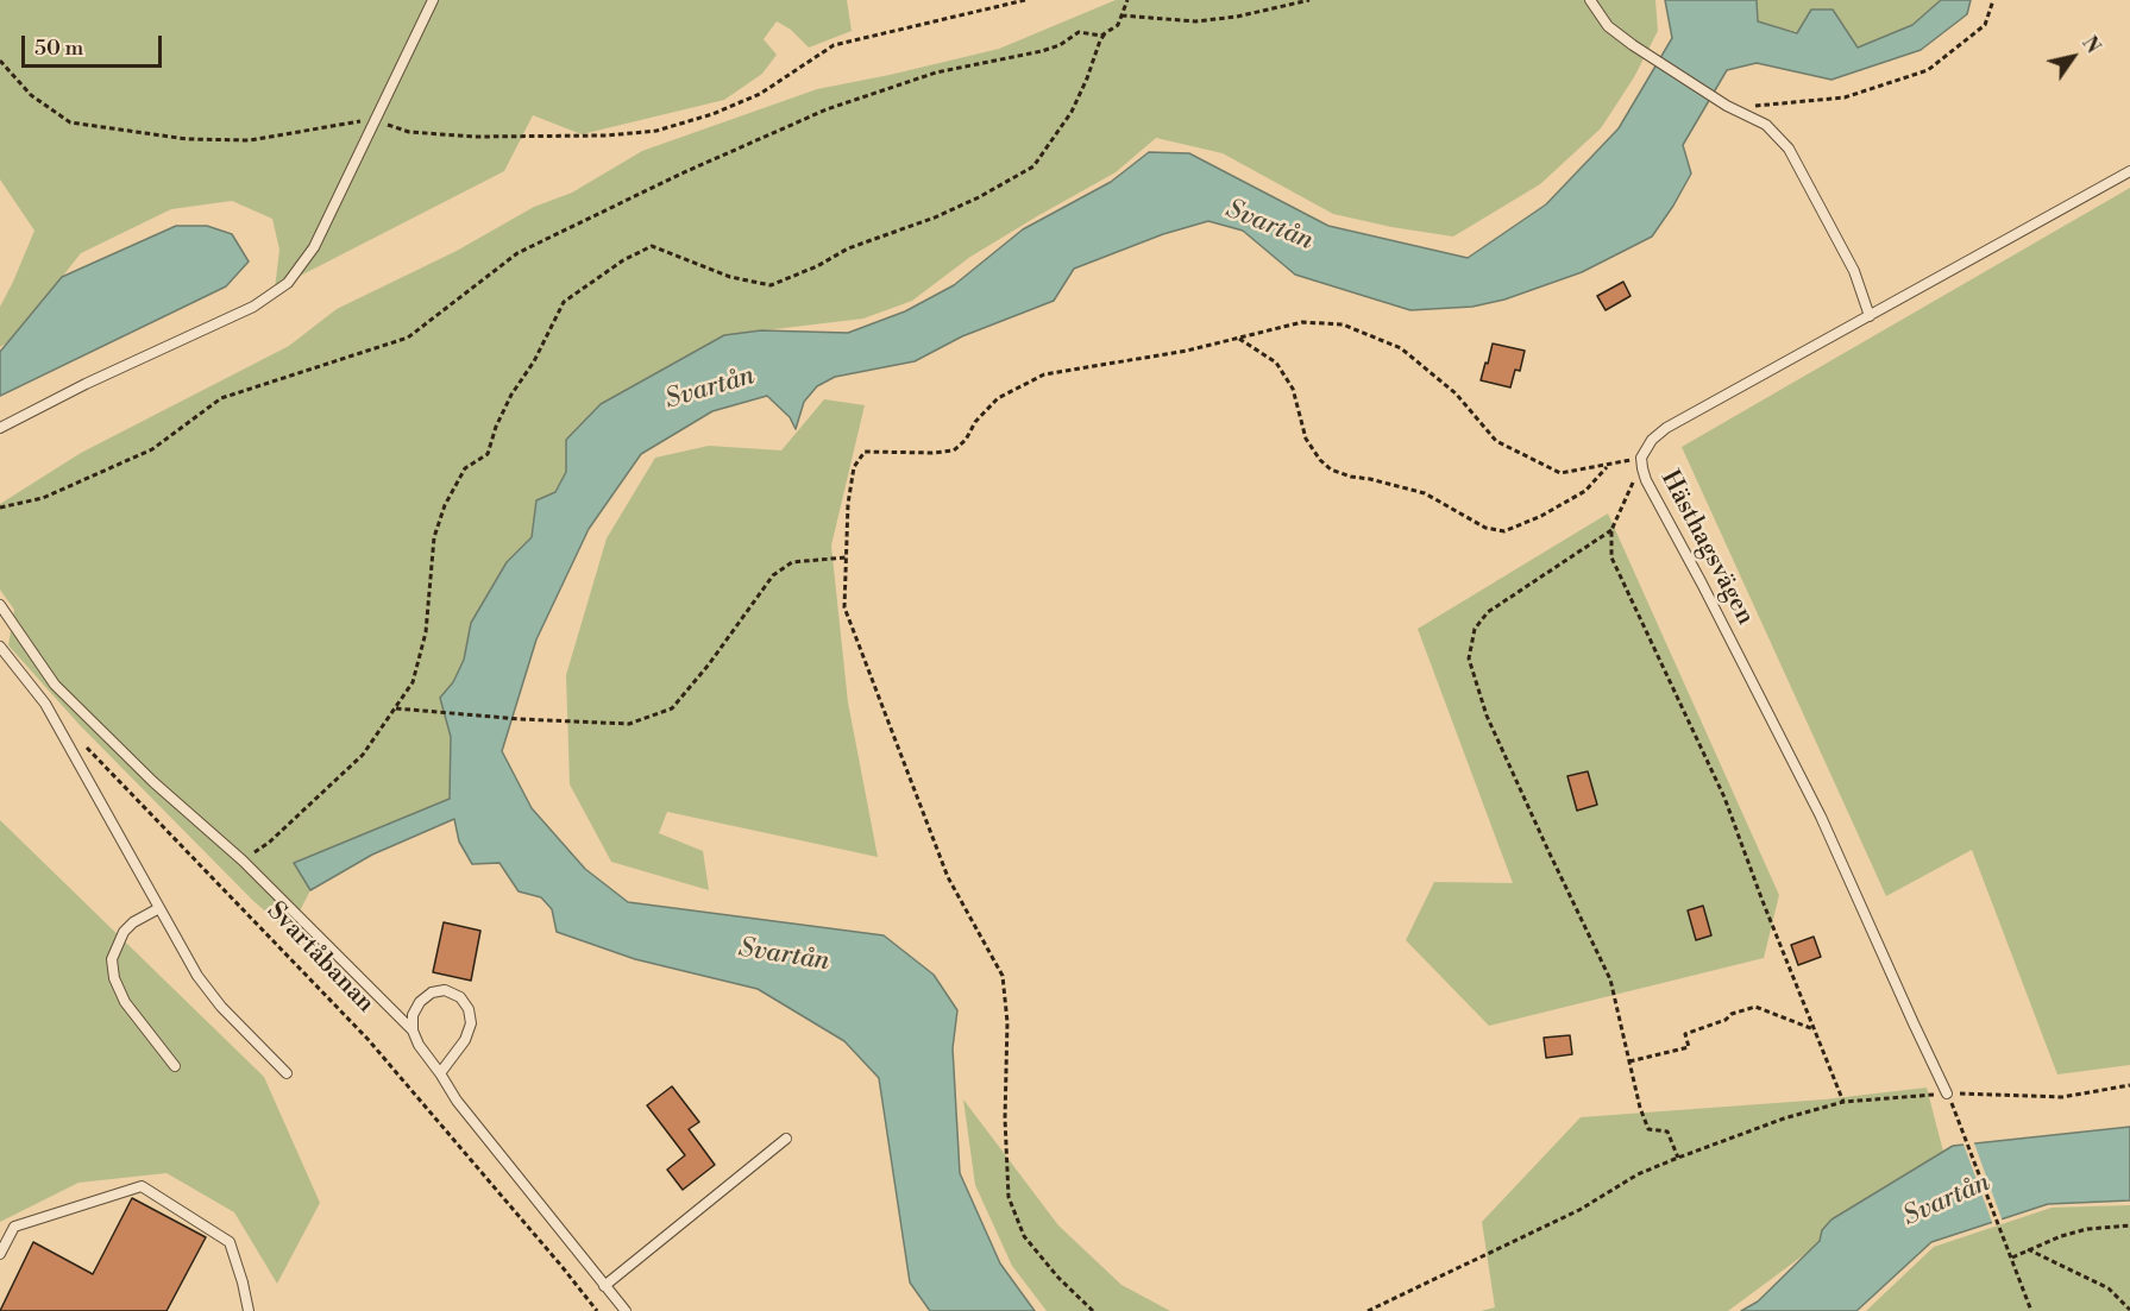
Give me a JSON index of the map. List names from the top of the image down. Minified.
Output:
{"streets":{"lane":["Hästhagsvägen"],"path":["Svartåbanan"]},"water":["Svartån"],"scale_bar":"50 m","north":"top right"}
